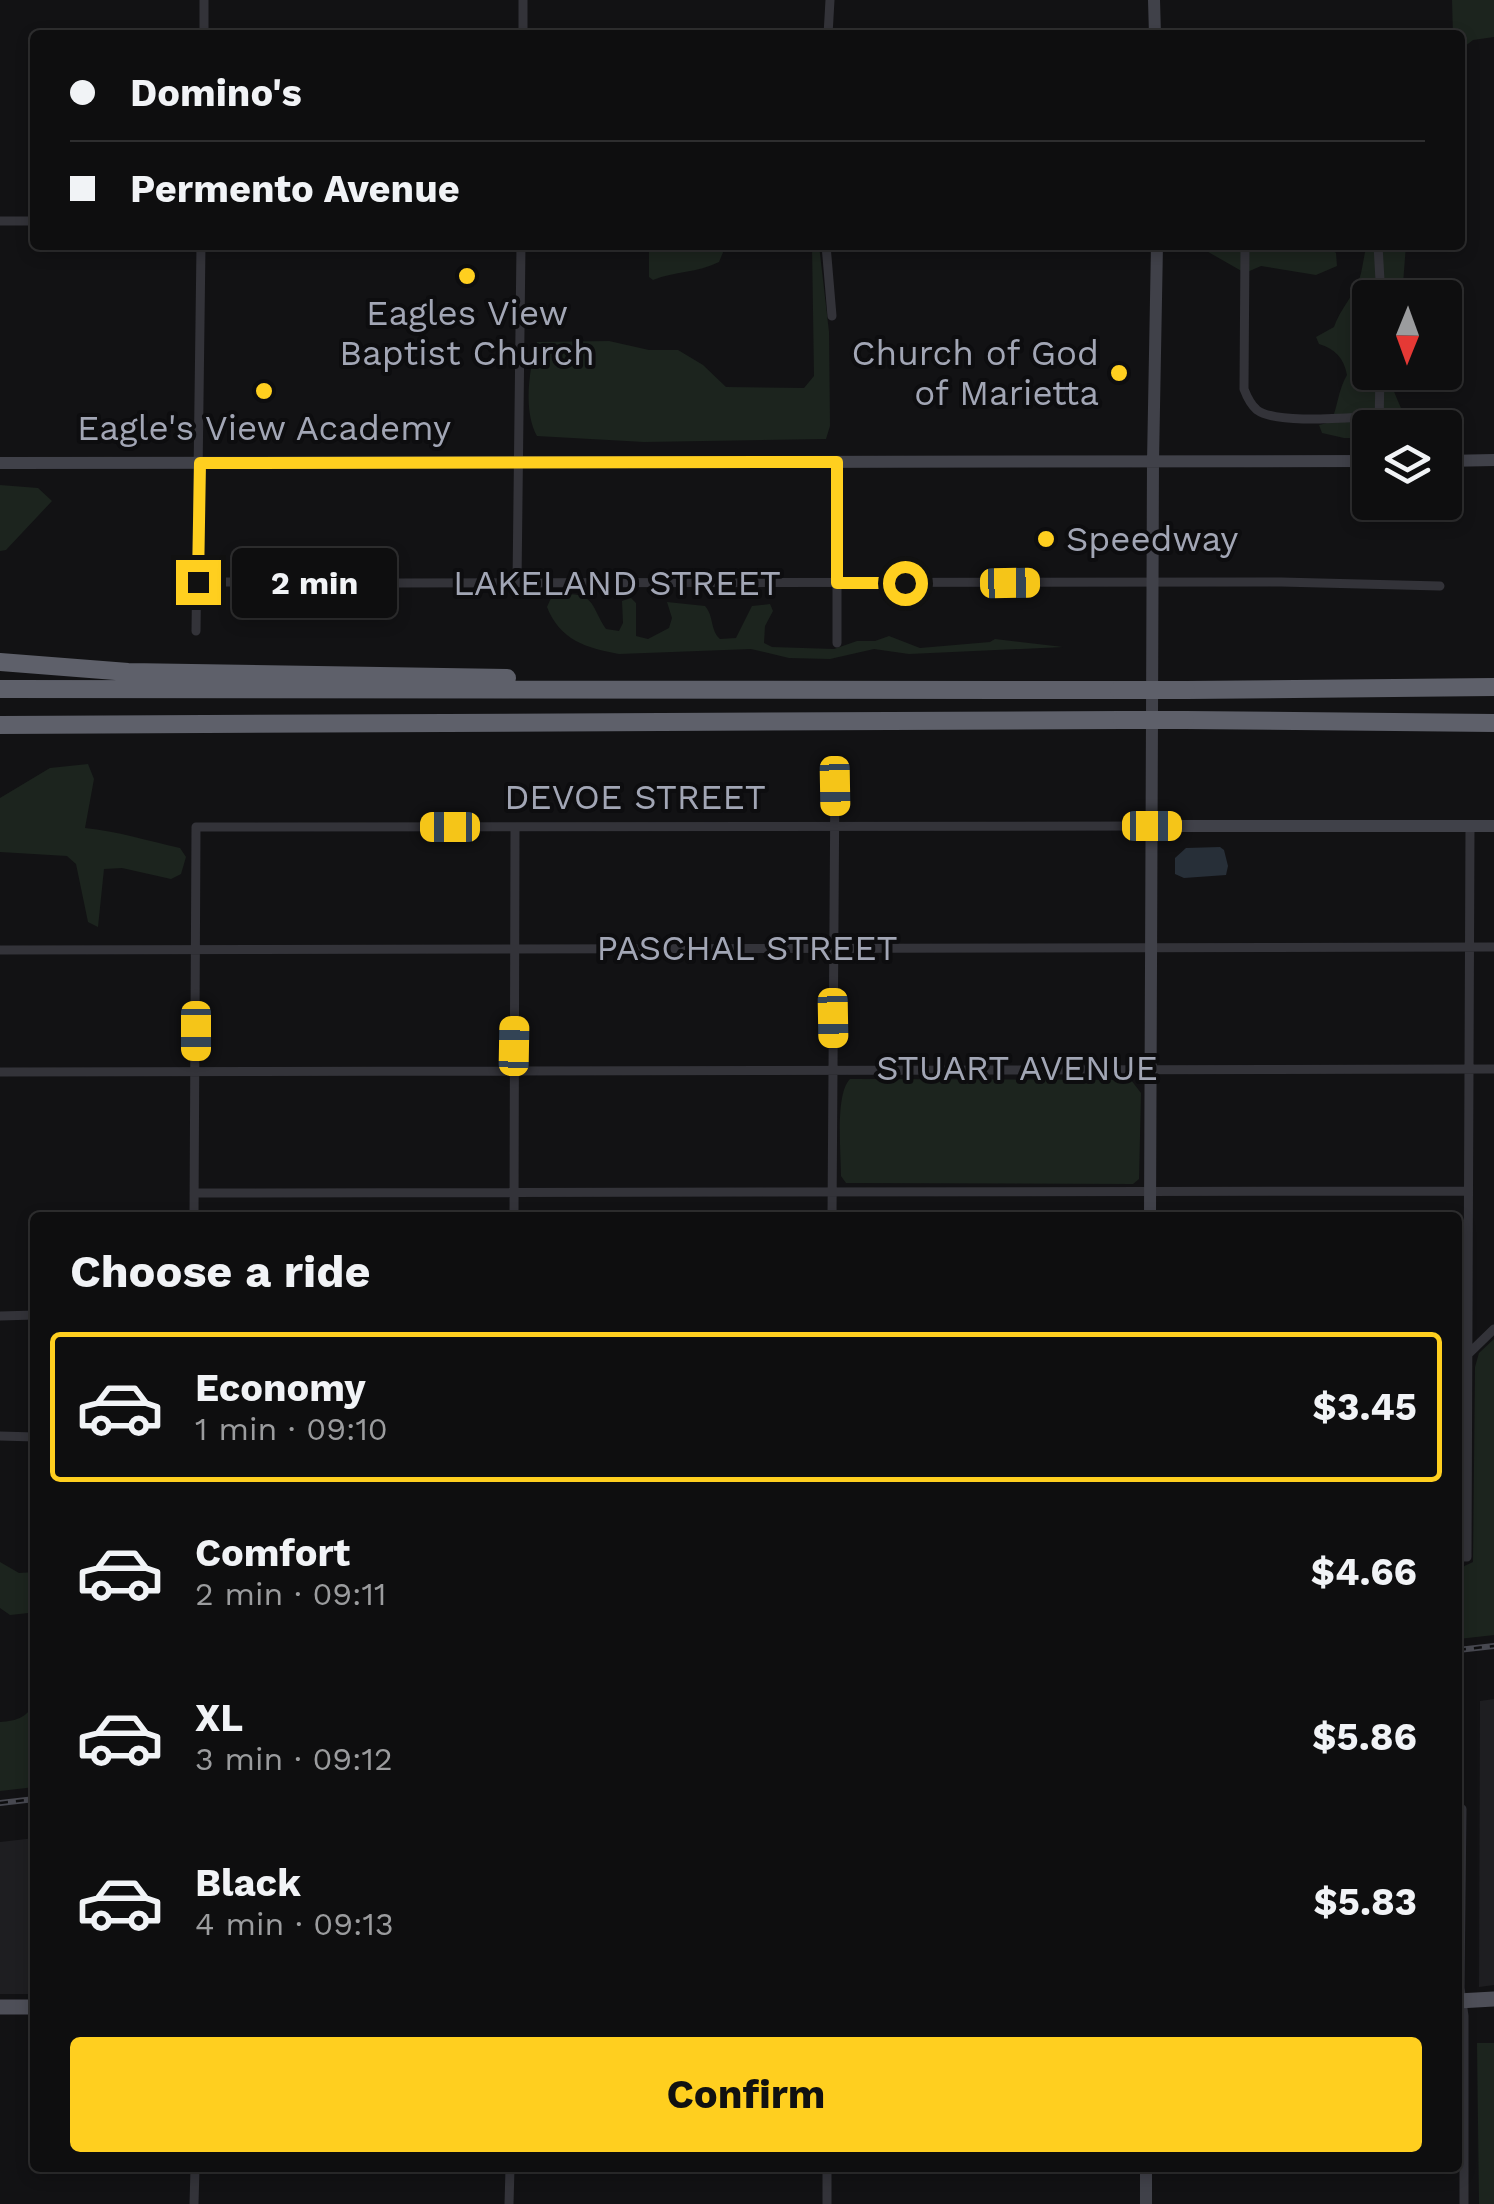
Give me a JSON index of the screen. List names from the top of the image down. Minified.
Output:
{"streets":{"street":["LAKELAND STREET","DEVOE STREET","PASCHAL STREET","STUART AVENUE"]},"crossings":[["DEVOE STREET","PASCHAL STREET"]],"places":["Eagles View Baptist Church","Church of God of Marietta","Eagle's View Academy","Speedway"],"north":"bottom","page":{"banner":["Domino's","Permento Avenue"],"bubble":"2 min","heading":"Choose a ride","list":[{"name":"Economy","note":"1 min · 09:10","value":"$3.45"},{"name":"Comfort","note":"2 min · 09:11","value":"$4.66"},{"name":"XL","note":"3 min · 09:12","value":"$5.86"},{"name":"Black","note":"4 min · 09:13","value":"$5.83"}],"buttons":"Confirm"}}
